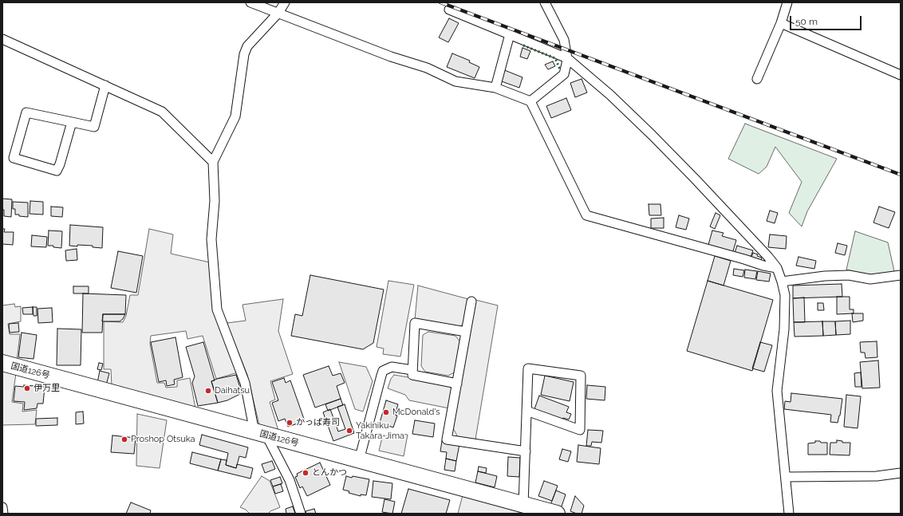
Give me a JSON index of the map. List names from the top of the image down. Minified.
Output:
{"streets":{"highway":["国道126号"]},"places":["伊万里","Daihatsu","McDonald's","かっぱ寿司","Yakiniku Takara-Jima","Proshop Otsuka","とんかつ"],"scale_bar":"50 m"}
